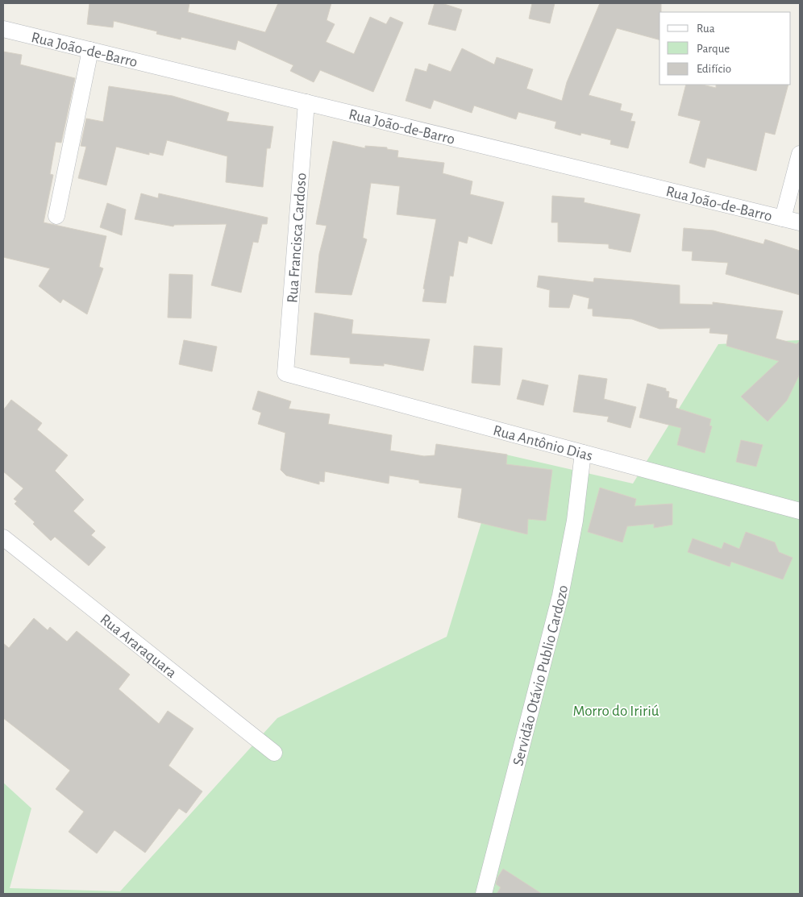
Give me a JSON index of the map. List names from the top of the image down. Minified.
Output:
{"streets":{"street":["Rua João-de-Barro","Rua Francisca Cardoso","Rua Antônio Dias","Rua Araraquara","Servidão Otávio Publio Cardozo"]},"crossings":[["Rua João-de-Barro","Rua Francisca Cardoso"],["Rua Francisca Cardoso","Rua Antônio Dias"],["Rua Antônio Dias","Servidão Otávio Publio Cardozo"]],"parks":["Morro do Iririú"],"legend":["Rua","Parque","Edifício"]}
